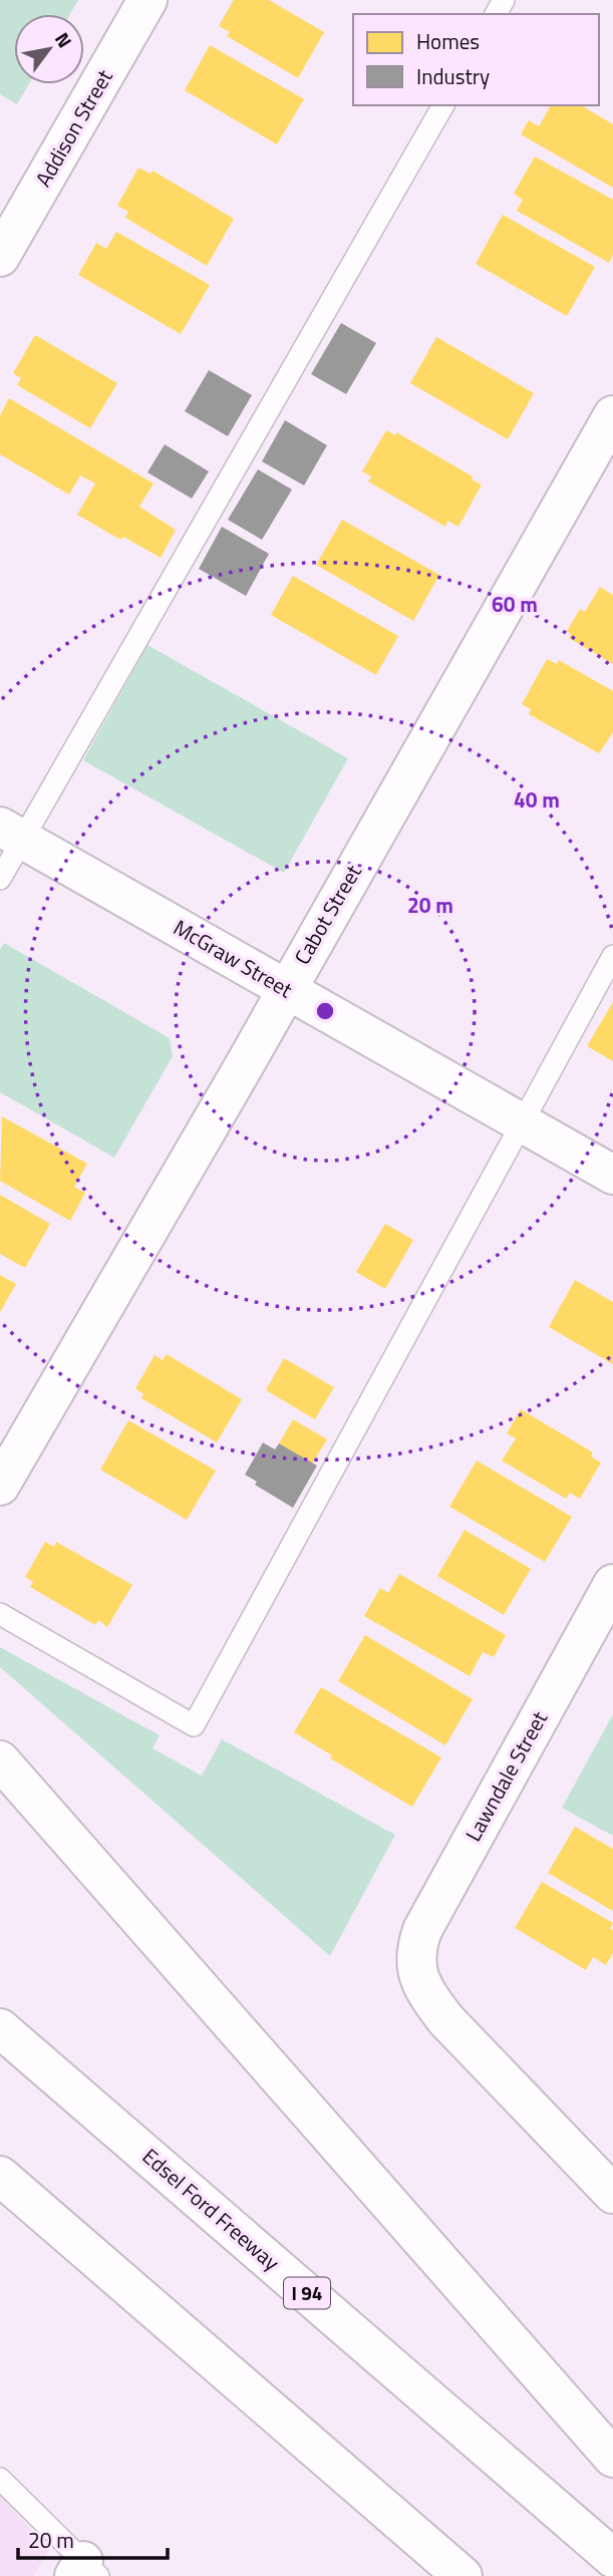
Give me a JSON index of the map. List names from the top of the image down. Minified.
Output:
{"streets":{"main road":["Addison Street","Cabot Street","McGraw Street","Lawndale Street","Edsel Ford Freeway","I 94"]},"crossings":[["Cabot Street","McGraw Street"]],"legend":["Homes","Industry"],"scale_bar":"20 m","north":"top right","rings":["60 m","40 m","20 m"]}
